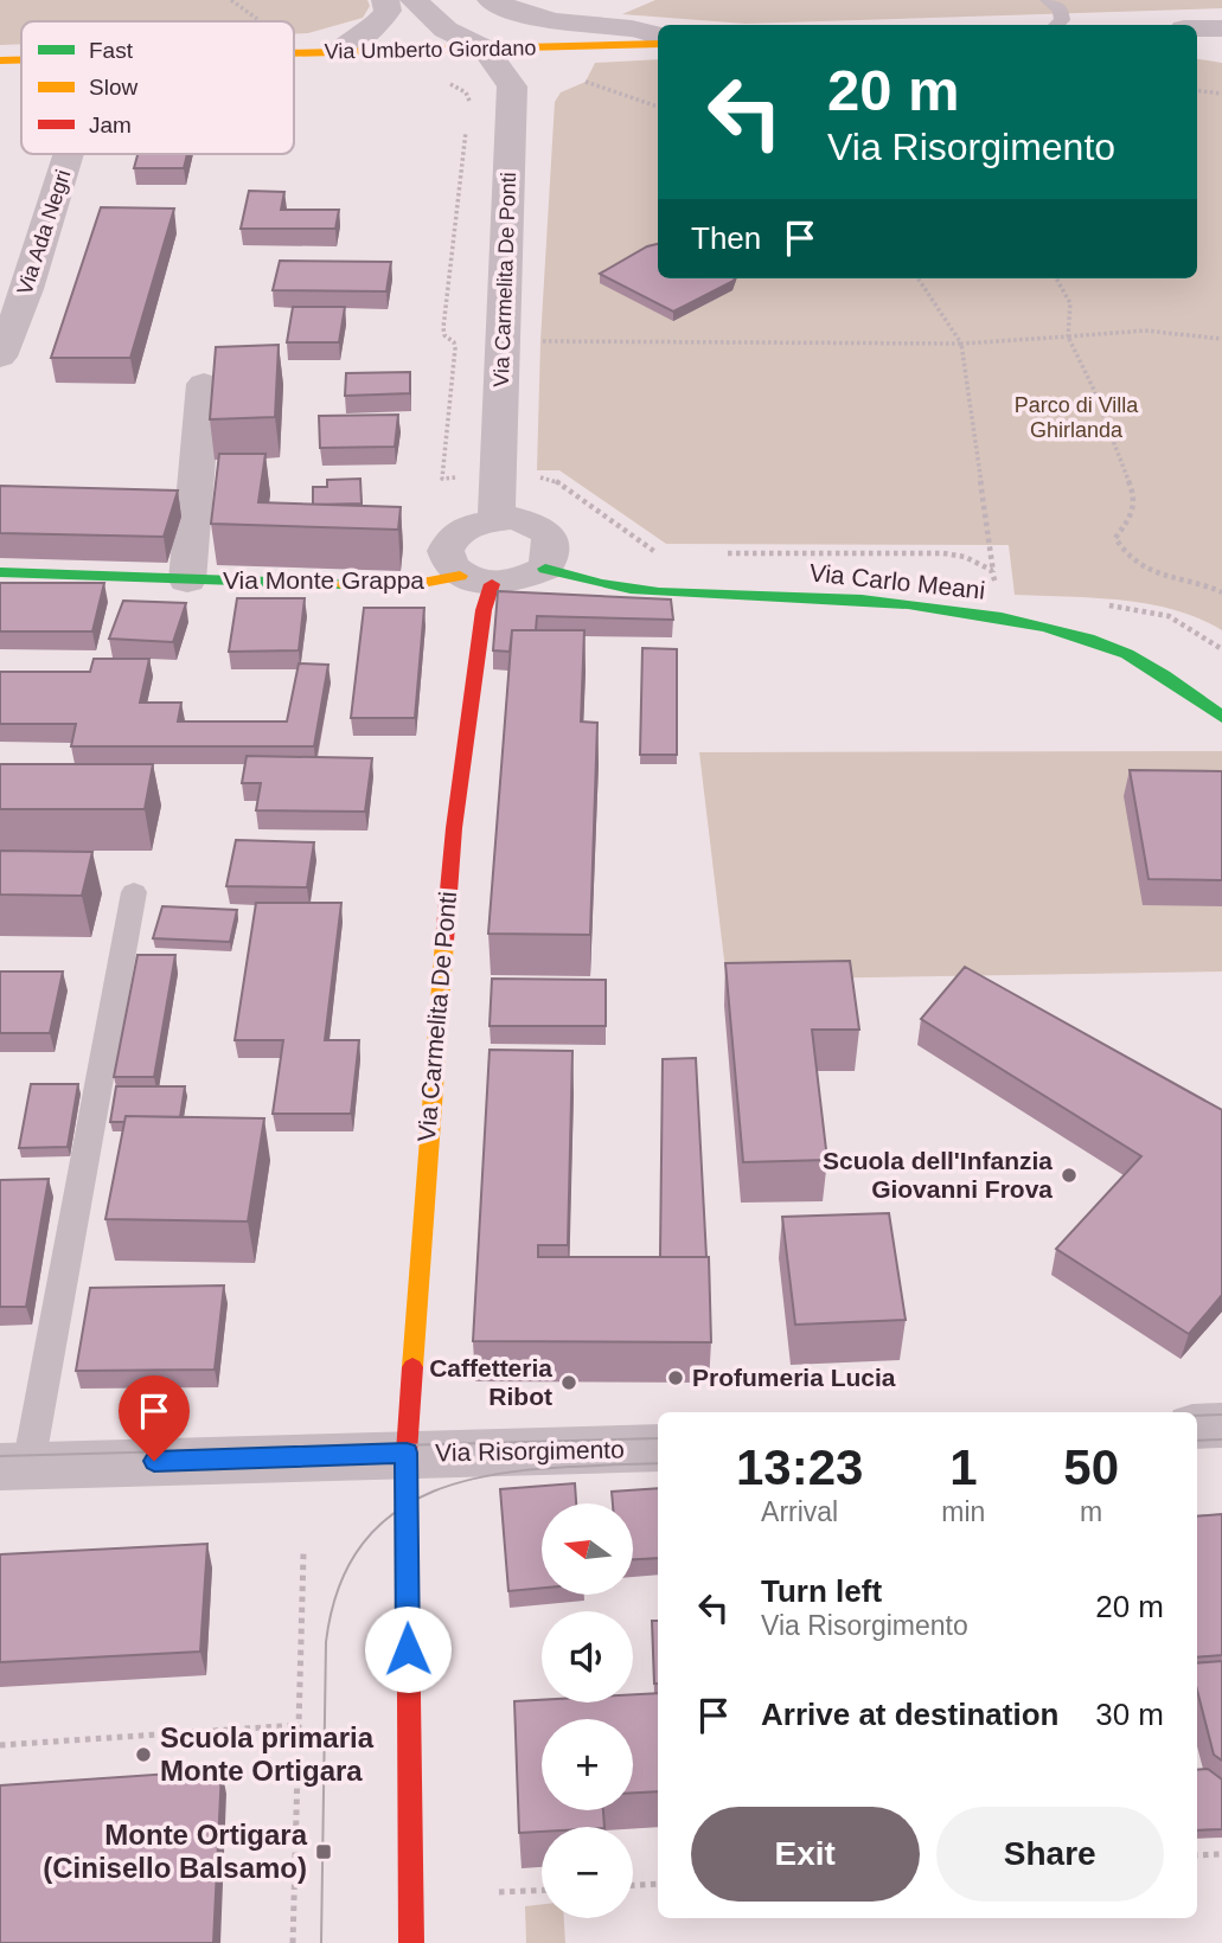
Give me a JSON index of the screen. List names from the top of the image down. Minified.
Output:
{"streets":{"street":["Via Umberto Giordano","Via Ada Negri","Via Carmelita De Ponti","Via Monte Grappa","Via Carlo Meani","Via Risorgimento"]},"crossings":[["Via Umberto Giordano","Via Carmelita De Ponti"],["Via Carmelita De Ponti","Via Monte Grappa"],["Via Carmelita De Ponti","Via Carlo Meani"],["Via Carmelita De Ponti","Via Risorgimento"],["Via Monte Grappa","Via Carlo Meani"]],"parks":["Parco di Villa Ghirlanda"],"places":{"other":["Scuola dell'Infanzia Giovanni Frova","Profumeria Lucia","Caffetteria Ribot","Scuola primaria Monte Ortigara"],"transit":["Monte Ortigara (Cinisello Balsamo)"]},"legend":["Fast","Slow","Jam"],"north":"left","page":{"turn":["20 m","Via Risorgimento"],"then":"Then","eta":["13:23","Arrival","1","min","50","m"],"map_buttons":["+","−"],"list":[{"name":"Turn left","note":"Via Risorgimento","value":"20 m"},{"name":"Arrive at destination","value":"30 m"}],"buttons":["Exit","Share"]}}
